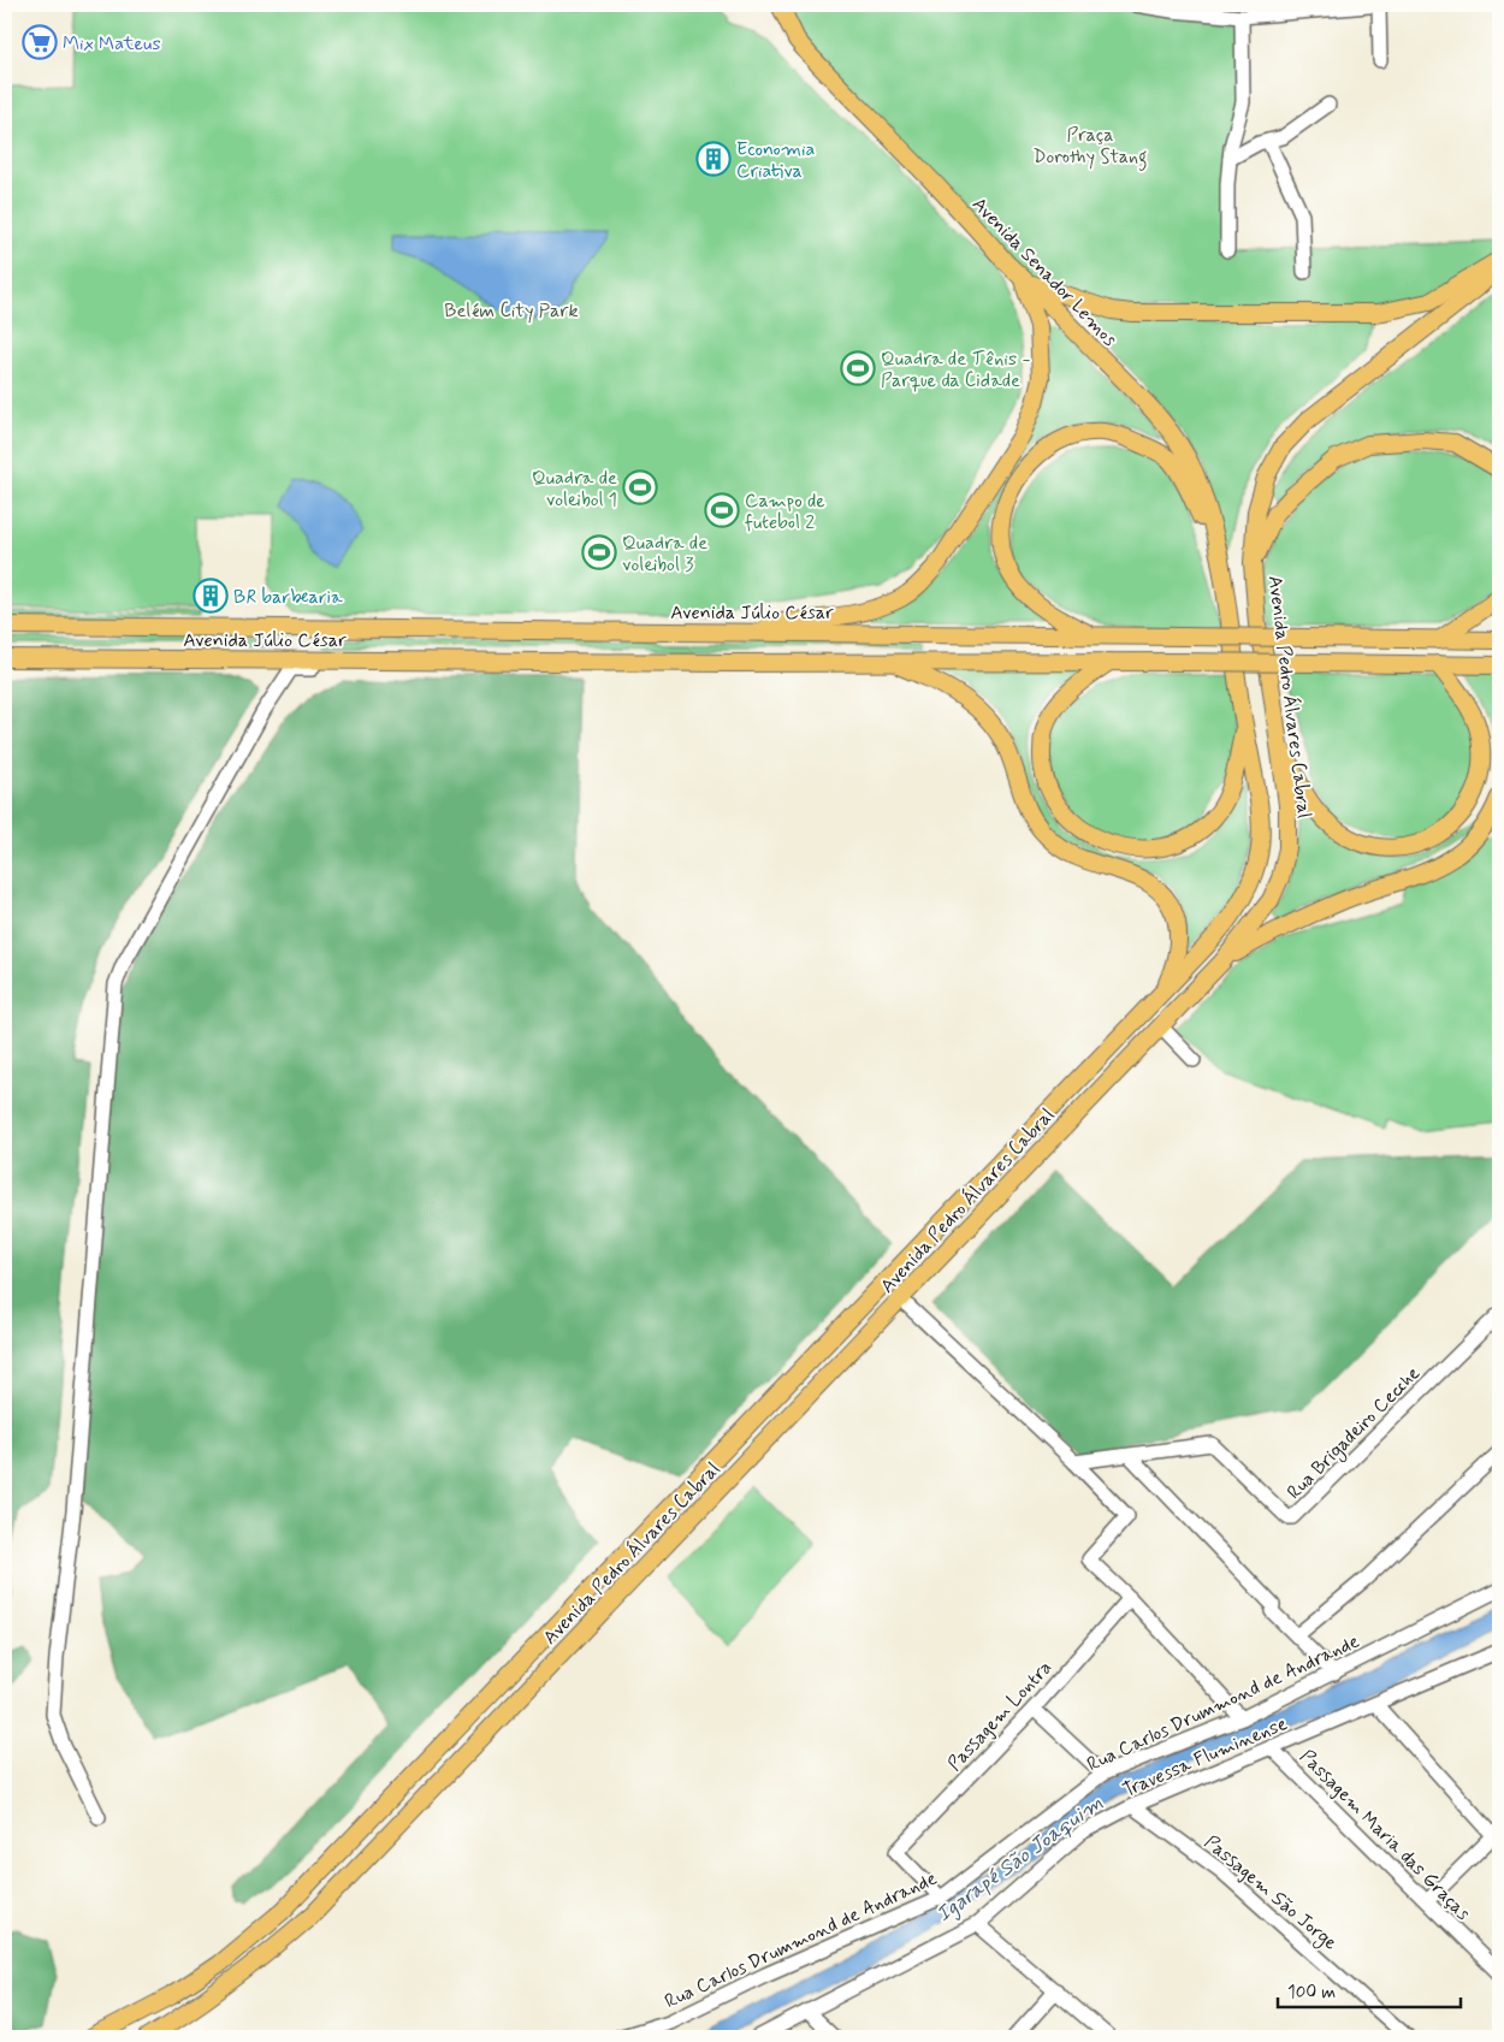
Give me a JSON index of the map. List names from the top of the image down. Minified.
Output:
{"streets":{"main road":["Avenida Senador Lemos","Avenida Júlio César","Avenida Pedro Álvares Cabral"],"street":["Rua Brigadeiro Cecche","Rua Carlos Drummond de Andrande","Passagem Lontra","Travessa Fluminense","Passagem Maria das Graças","Passagem São Jorge"]},"crossings":[["Avenida Senador Lemos","Avenida Pedro Álvares Cabral"],["Rua Carlos Drummond de Andrande","Passagem Lontra"],["Travessa Fluminense","Passagem Maria das Graças"],["Travessa Fluminense","Passagem São Jorge"]],"water":["Igarapé São Joaquim"],"parks":["Praça Dorothy Stang","Belém City Park"],"places":{"supermarket":["Mix Mateus"],"building":["Economia Criativa","BR barbearia"],"sports":["Quadra de Tênis - Parque da Cidade","Quadra de voleibol 1","Campo de futebol 2","Quadra de voleibol 3"]},"scale_bar":"100 m"}
